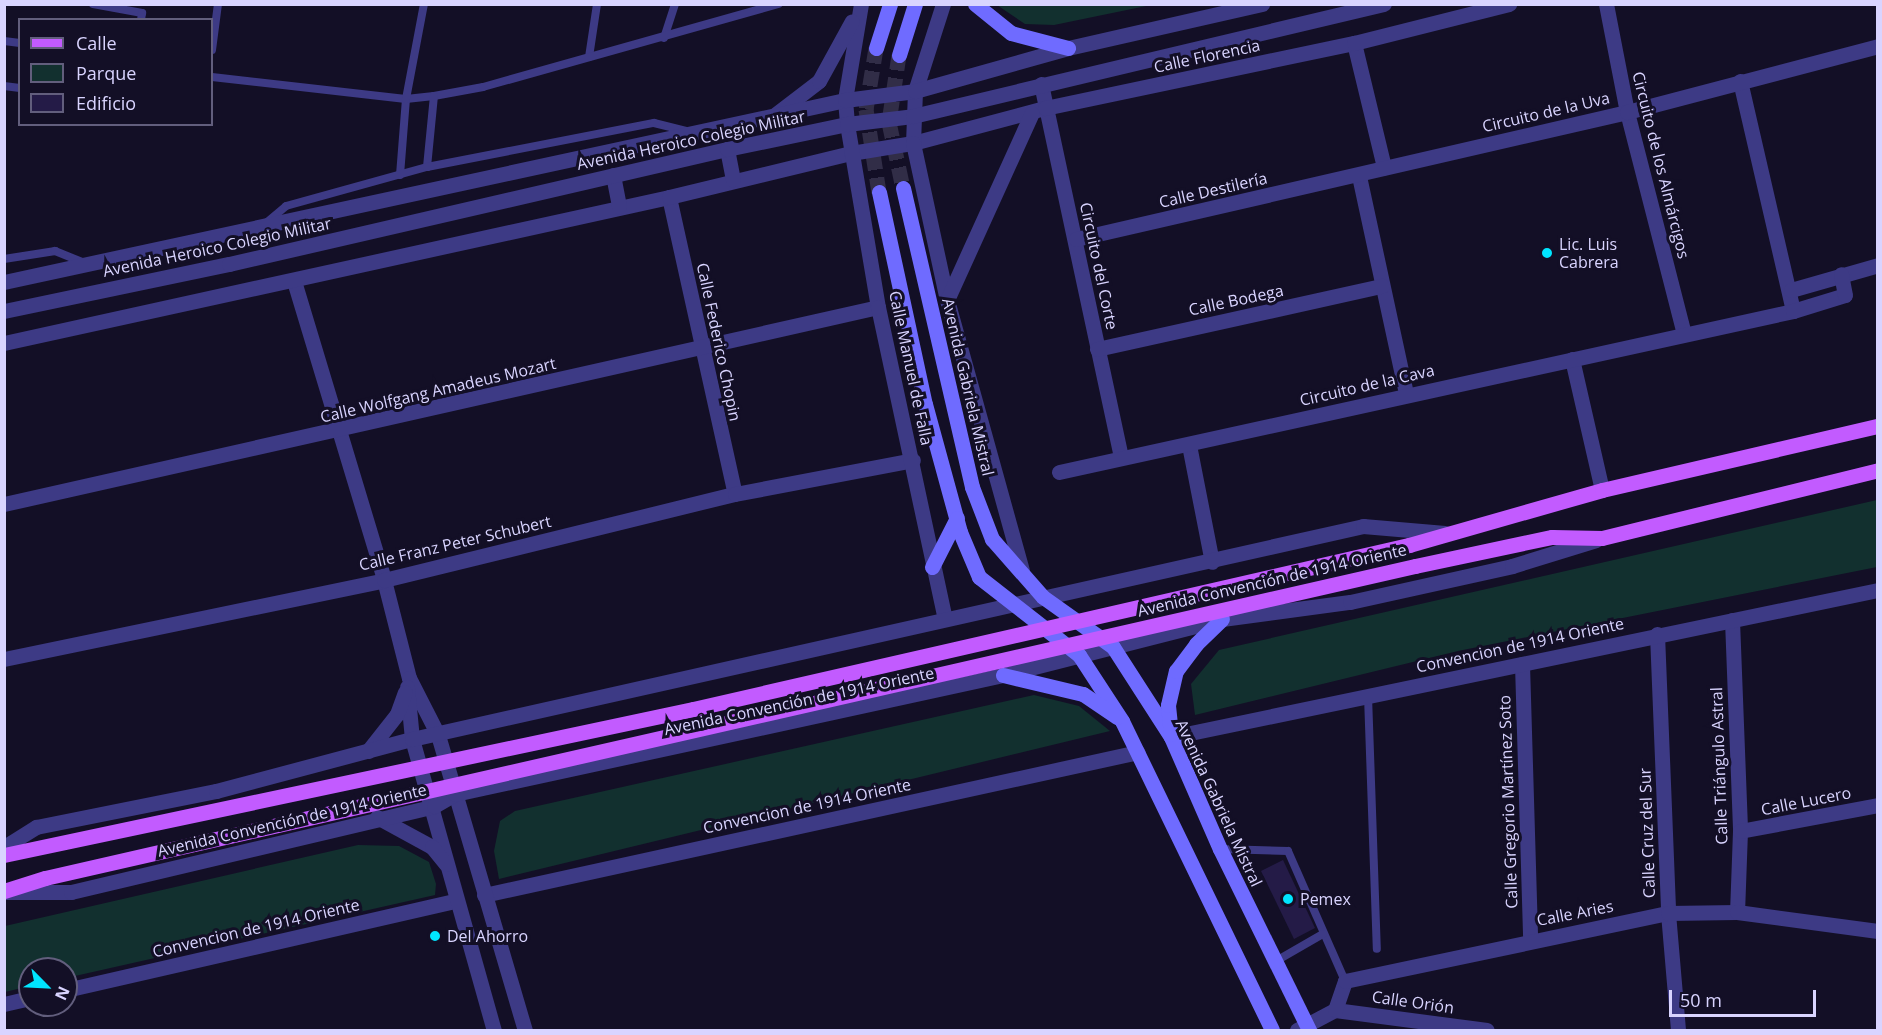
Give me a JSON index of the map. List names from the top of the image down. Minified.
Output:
{"streets":{"main road":["Avenida Gabriela Mistral","Avenida Convención de 1914 Oriente"],"street":["Calle Florencia","Circuito de la Uva","Avenida Heroico Colegio Militar","Circuito de los Almárcigos","Calle Destilería","Circuito del Corte","Calle Bodega","Calle Federico Chopin","Calle Manuel de Falla","Circuito de la Cava","Calle Wolfgang Amadeus Mozart","Calle Franz Peter Schubert","Convencion de 1914 Oriente","Calle Triángulo Astral","Calle Lucero","Calle Gregorio Martínez Soto","Calle Cruz del Sur","Calle Aries","Calle Orión"]},"crossings":[["Calle Florencia","Circuito del Corte"],["Calle Florencia","Calle Manuel de Falla"],["Circuito de la Uva","Circuito de los Almárcigos"],["Circuito de la Uva","Calle Destilería"],["Avenida Heroico Colegio Militar","Circuito del Corte"],["Avenida Heroico Colegio Militar","Calle Manuel de Falla"],["Circuito de los Almárcigos","Circuito de la Cava"],["Calle Destilería","Circuito del Corte"],["Circuito del Corte","Calle Bodega"],["Circuito del Corte","Circuito de la Cava"],["Calle Federico Chopin","Calle Wolfgang Amadeus Mozart"],["Calle Federico Chopin","Calle Franz Peter Schubert"],["Calle Manuel de Falla","Calle Wolfgang Amadeus Mozart"],["Calle Manuel de Falla","Calle Franz Peter Schubert"],["Calle Manuel de Falla","Avenida Convención de 1914 Oriente"],["Avenida Gabriela Mistral","Avenida Convención de 1914 Oriente"],["Avenida Gabriela Mistral","Convencion de 1914 Oriente"],["Convencion de 1914 Oriente","Calle Triángulo Astral"],["Convencion de 1914 Oriente","Calle Gregorio Martínez Soto"],["Convencion de 1914 Oriente","Calle Cruz del Sur"],["Calle Triángulo Astral","Calle Lucero"],["Calle Triángulo Astral","Calle Aries"],["Calle Gregorio Martínez Soto","Calle Aries"],["Calle Cruz del Sur","Calle Aries"]],"places":["Lic. Luis Cabrera","Pemex","Del Ahorro"],"legend":["Calle","Parque","Edificio"],"scale_bar":"50 m","north":"bottom right"}
